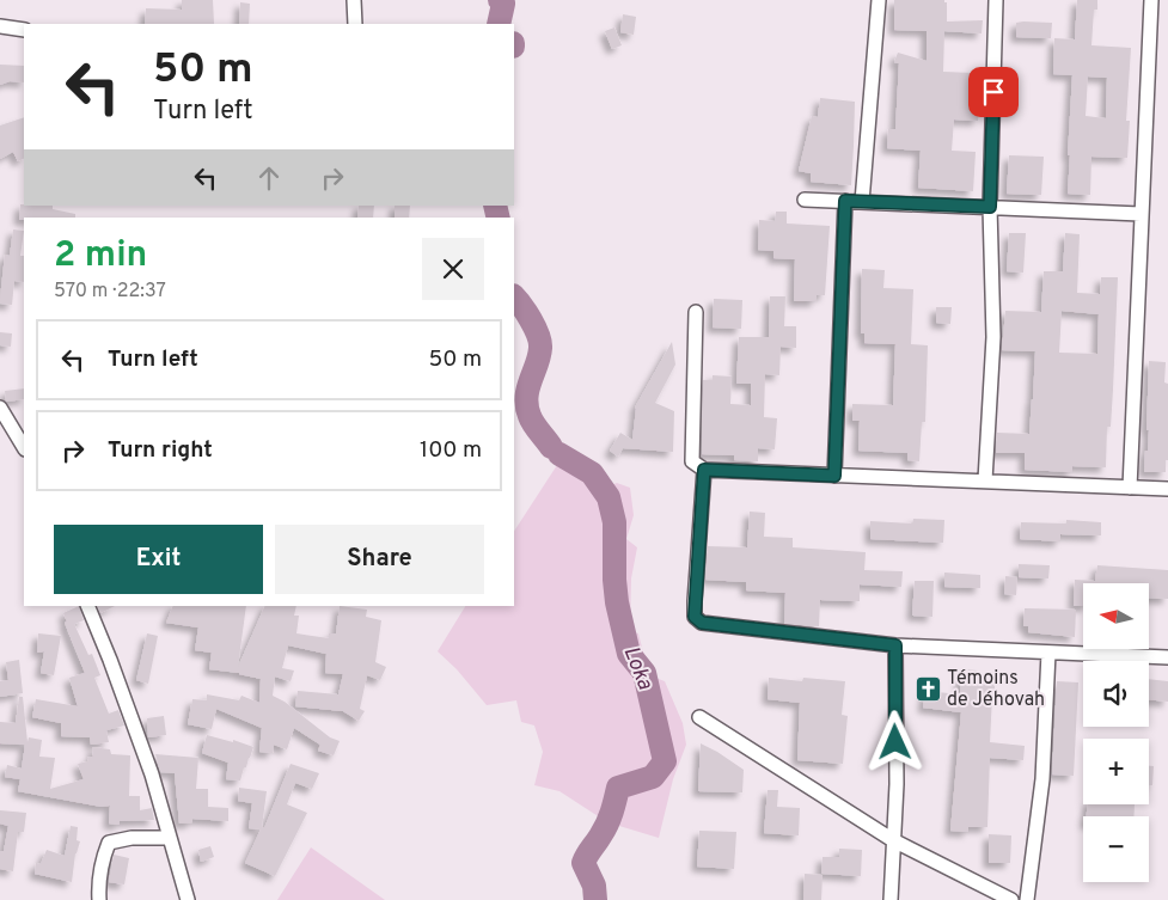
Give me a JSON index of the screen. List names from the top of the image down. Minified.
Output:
{"water":["Loka"],"places":{"church":["Témoins de Jéhovah"]},"north":"left","page":{"turn":["50 m","Turn left"],"heading":["2 min","570 m · 22:37"],"list":[{"name":"Turn left","value":"50 m"},{"name":"Turn right","value":"100 m"}],"buttons":["Exit","Share"],"map_buttons":["+","−"]}}
